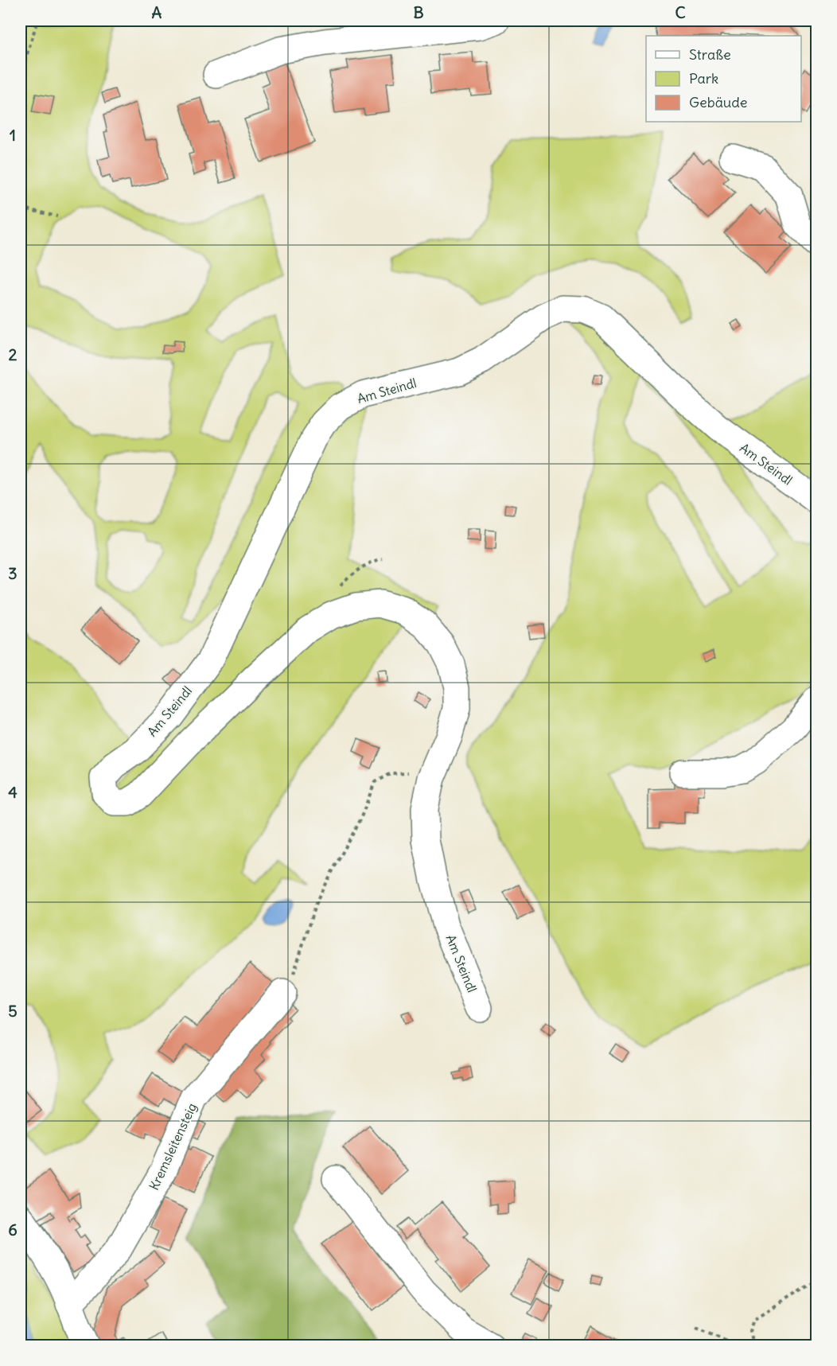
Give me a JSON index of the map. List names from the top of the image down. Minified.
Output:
{"streets":{"street":["Am Steindl","Kremsleitensteig"]},"legend":["Straße","Park","Gebäude"],"grid":{"columns":["A","B","C"],"rows":["1","2","3","4","5","6"]}}
